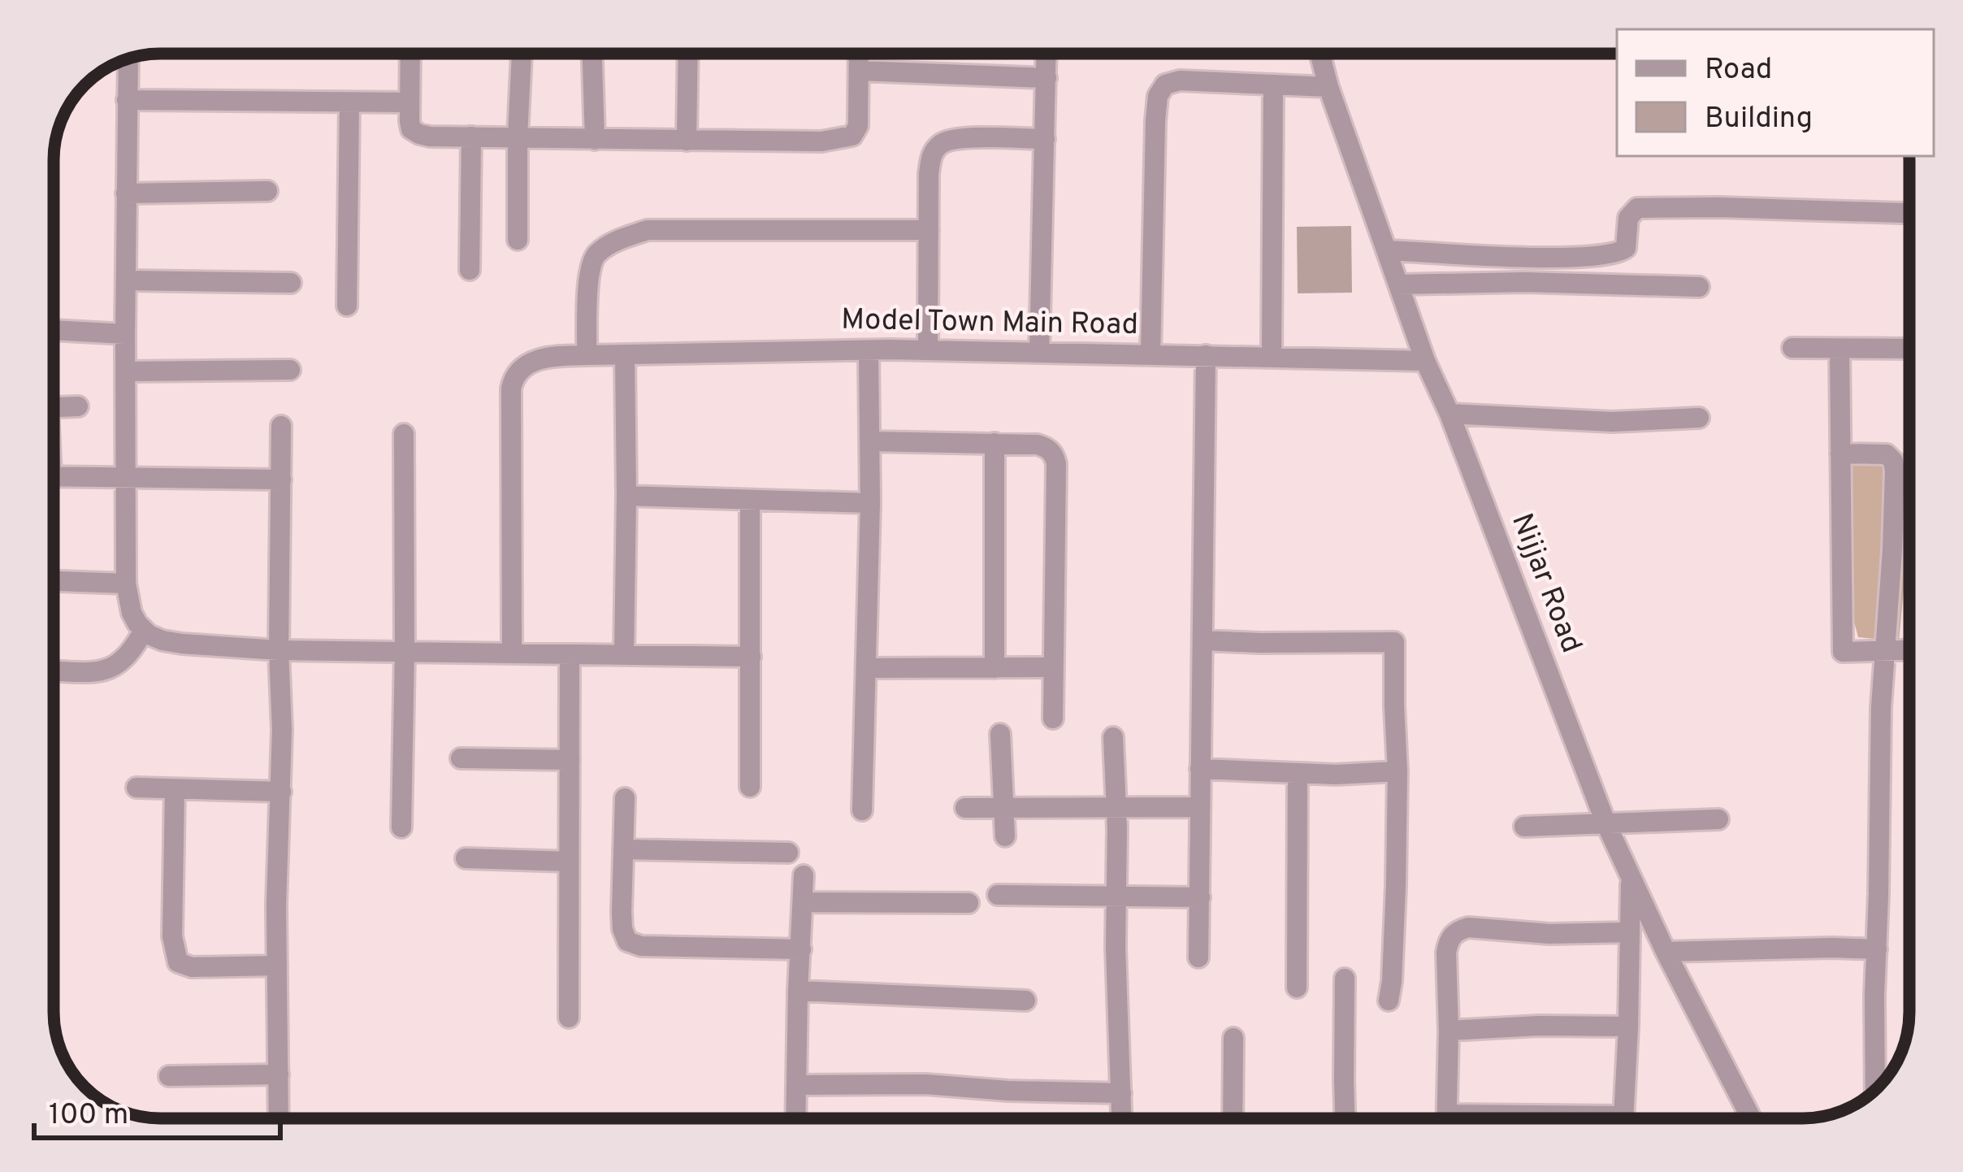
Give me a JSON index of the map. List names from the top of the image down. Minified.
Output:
{"streets":{"street":["Model Town Main Road","Nijjar Road"]},"crossings":[["Model Town Main Road","Nijjar Road"]],"legend":["Road","Building"],"scale_bar":"100 m"}
